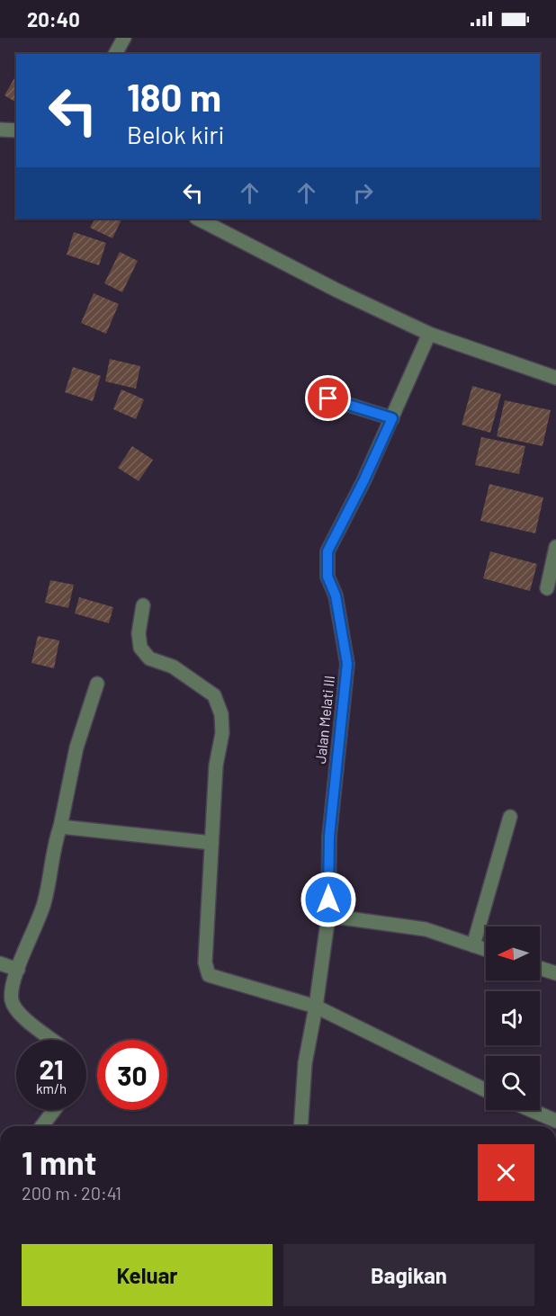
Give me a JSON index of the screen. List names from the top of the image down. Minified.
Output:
{"streets":{"street":["Jalan Melati III"]},"north":"left","page":{"status":"20:40","turn":["180 m","Belok kiri"],"speed":"21 km/h","limit":"30","heading":["1 mnt","200 m · 20:41"],"buttons":["Keluar","Bagikan"]}}
